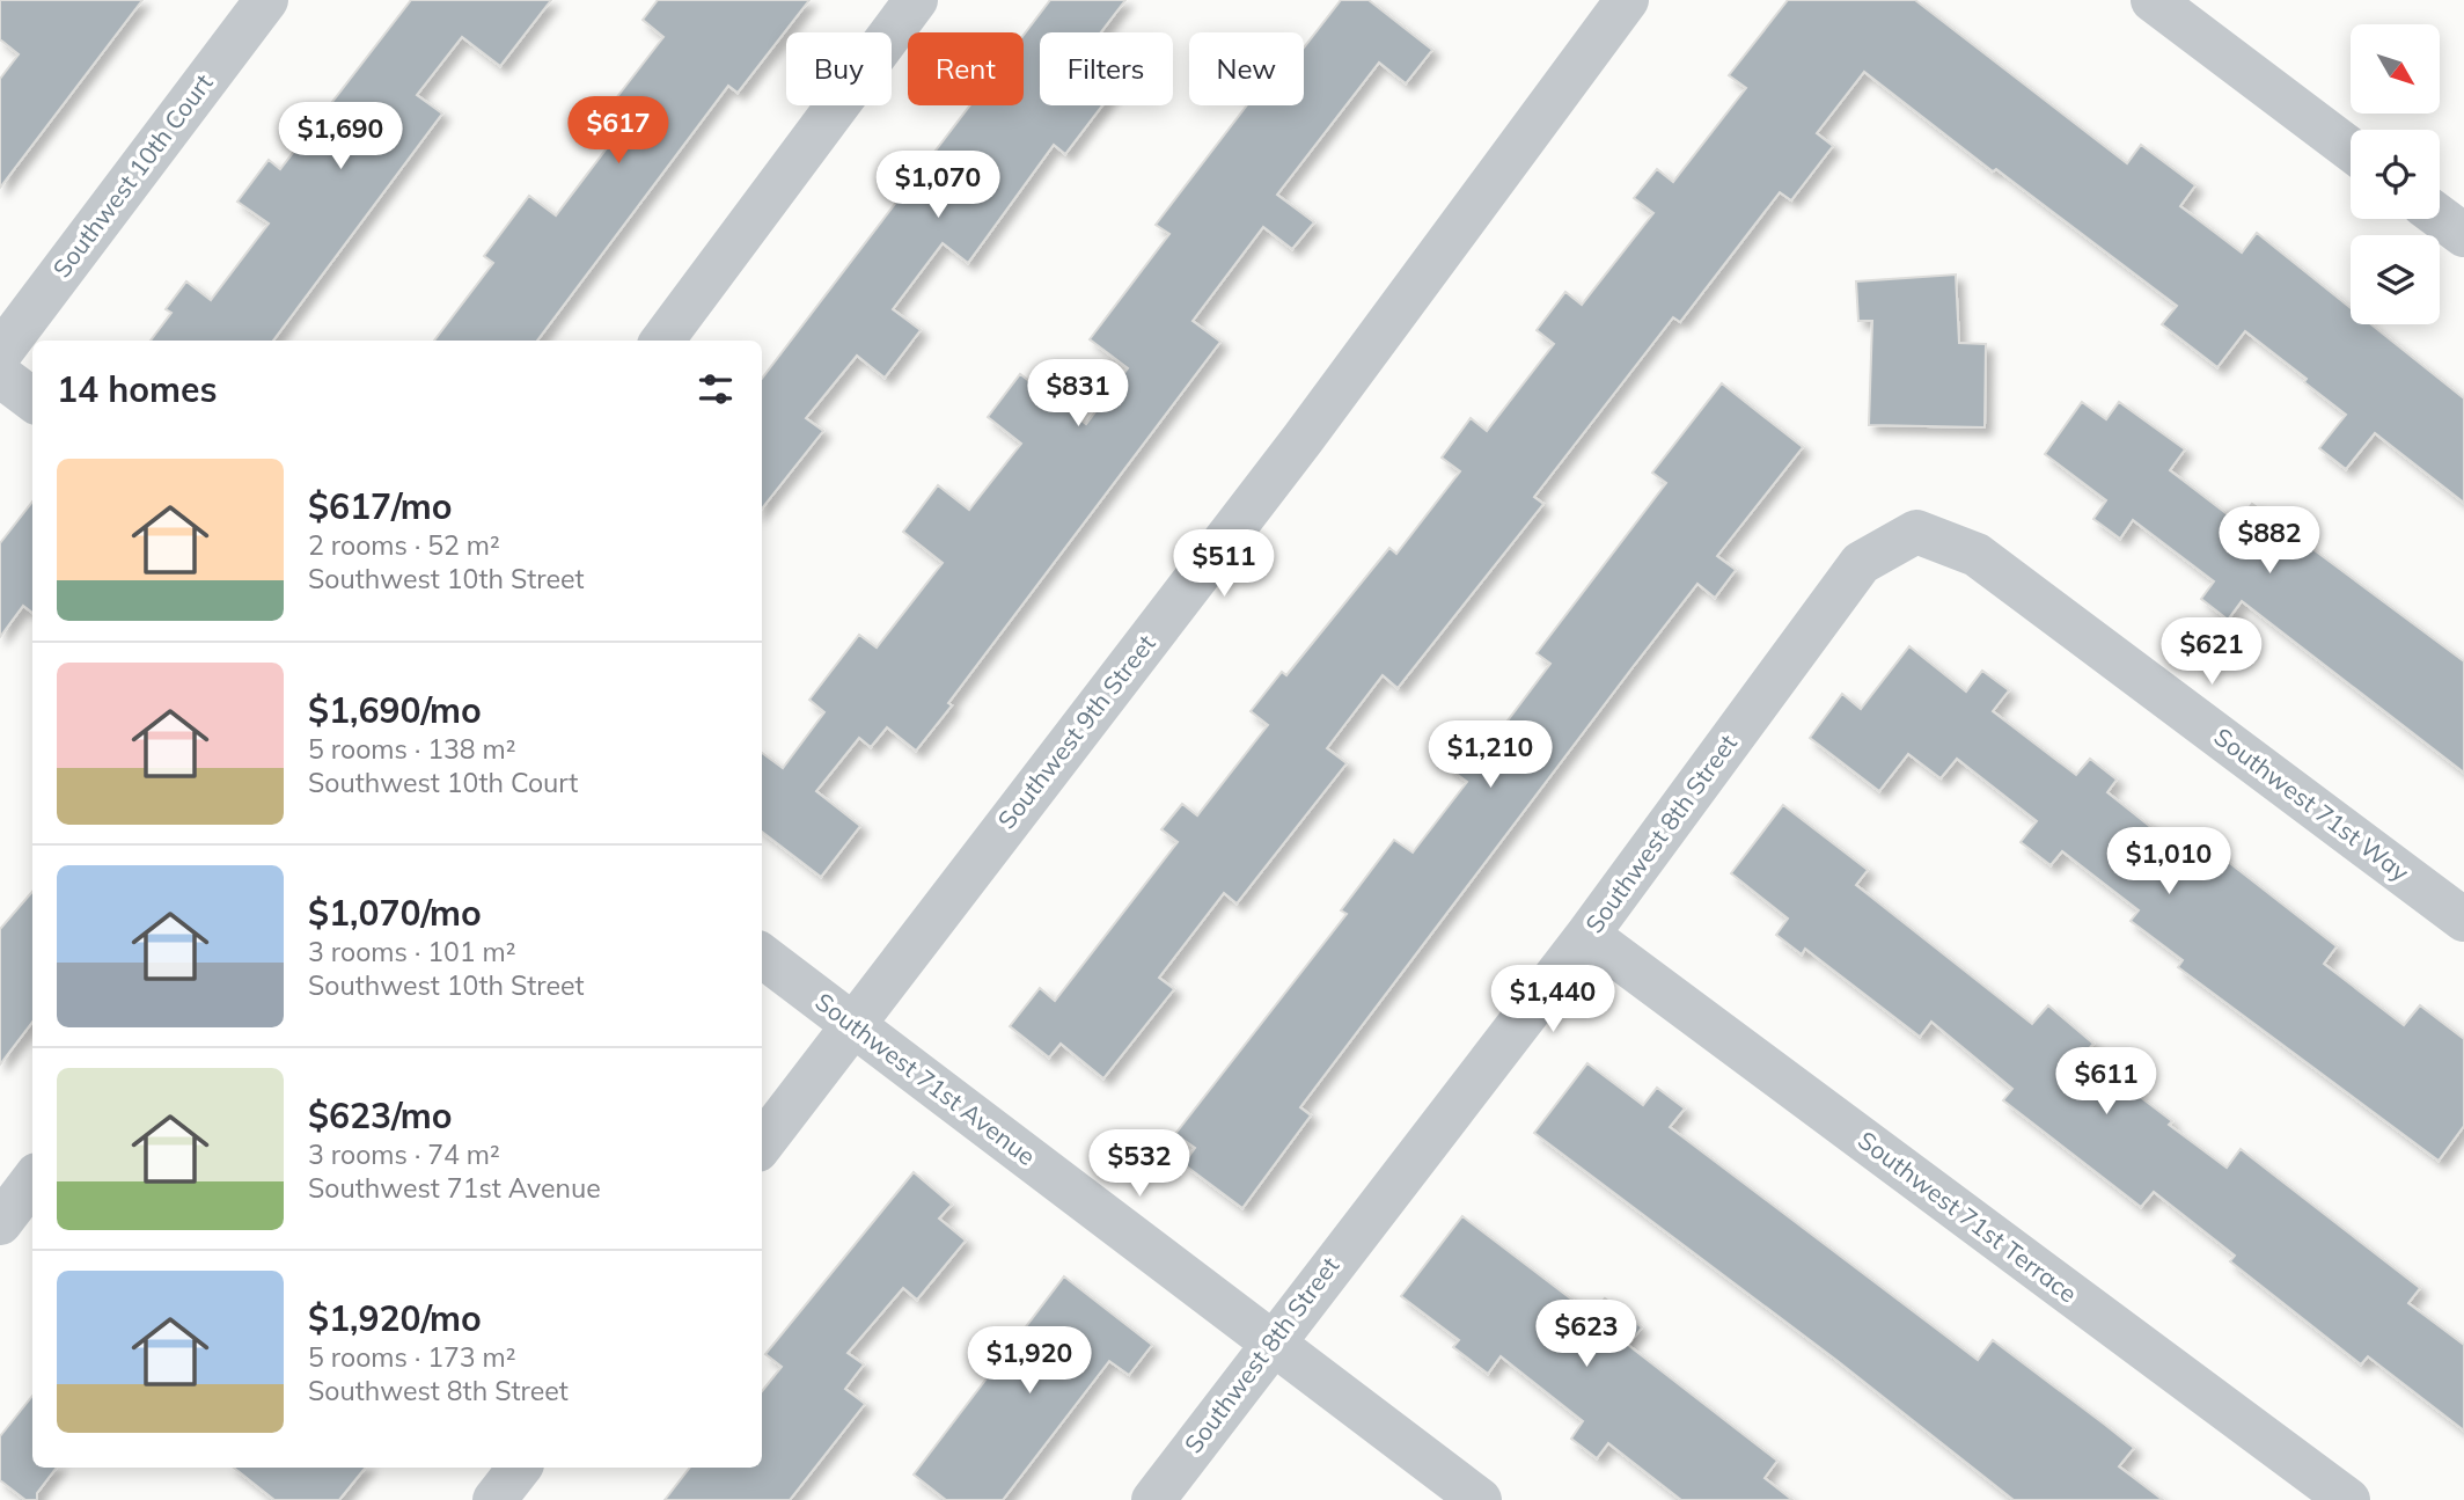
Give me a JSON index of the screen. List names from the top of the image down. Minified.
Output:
{"streets":{"street":["Southwest 10th Court","Southwest 9th Street","Southwest 71st Way","Southwest 8th Street","Southwest 71st Avenue","Southwest 71st Terrace"]},"crossings":[["Southwest 9th Street","Southwest 71st Avenue"],["Southwest 71st Way","Southwest 8th Street"],["Southwest 8th Street","Southwest 71st Avenue"],["Southwest 8th Street","Southwest 71st Terrace"]],"north":"bottom right","page":{"chip":["Buy","Rent","Filters","New"],"price":["$617","$1,690","$1,070","$831","$882","$511","$621","$1,210","$1,010","$1,440","$611","$532","$623","$1,920"],"heading":"14 homes","list":[{"name":"$617/mo","note":"2 rooms · 52 m² · Southwest 10th Street"},{"name":"$1,690/mo","note":"5 rooms · 138 m² · Southwest 10th Court"},{"name":"$1,070/mo","note":"3 rooms · 101 m² · Southwest 10th Street"},{"name":"$623/mo","note":"3 rooms · 74 m² · Southwest 71st Avenue"},{"name":"$1,920/mo","note":"5 rooms · 173 m² · Southwest 8th Street"}]}}
